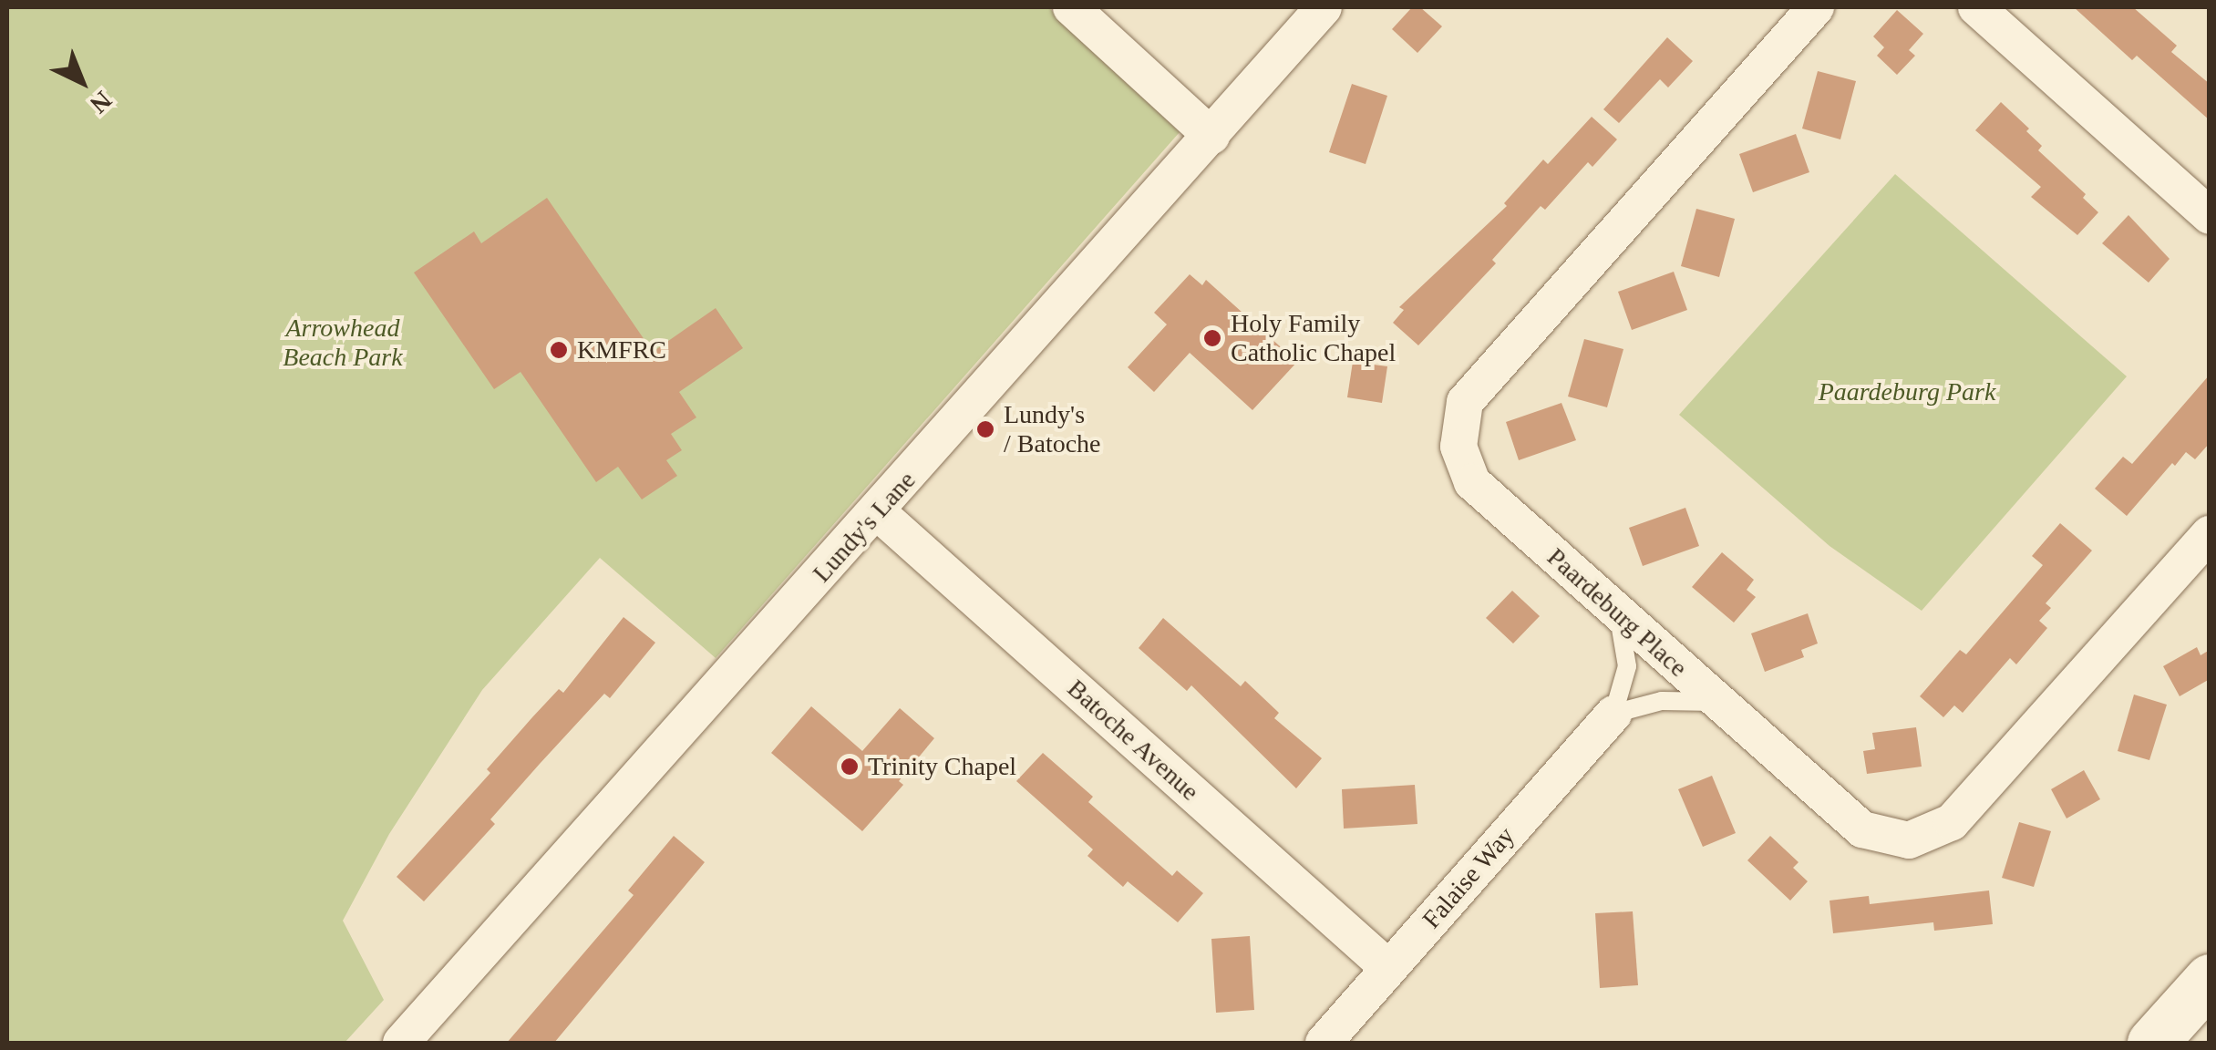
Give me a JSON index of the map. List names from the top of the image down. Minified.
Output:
{"streets":{"street":["Lundy's Lane","Paardeburg Place","Batoche Avenue","Falaise Way"]},"crossings":[["Lundy's Lane","Batoche Avenue"],["Batoche Avenue","Falaise Way"]],"parks":["Arrowhead Beach Park","Paardeburg Park"],"places":["Holy Family Catholic Chapel","KMFRC","Lundy's / Batoche","Trinity Chapel"],"north":"bottom right"}
